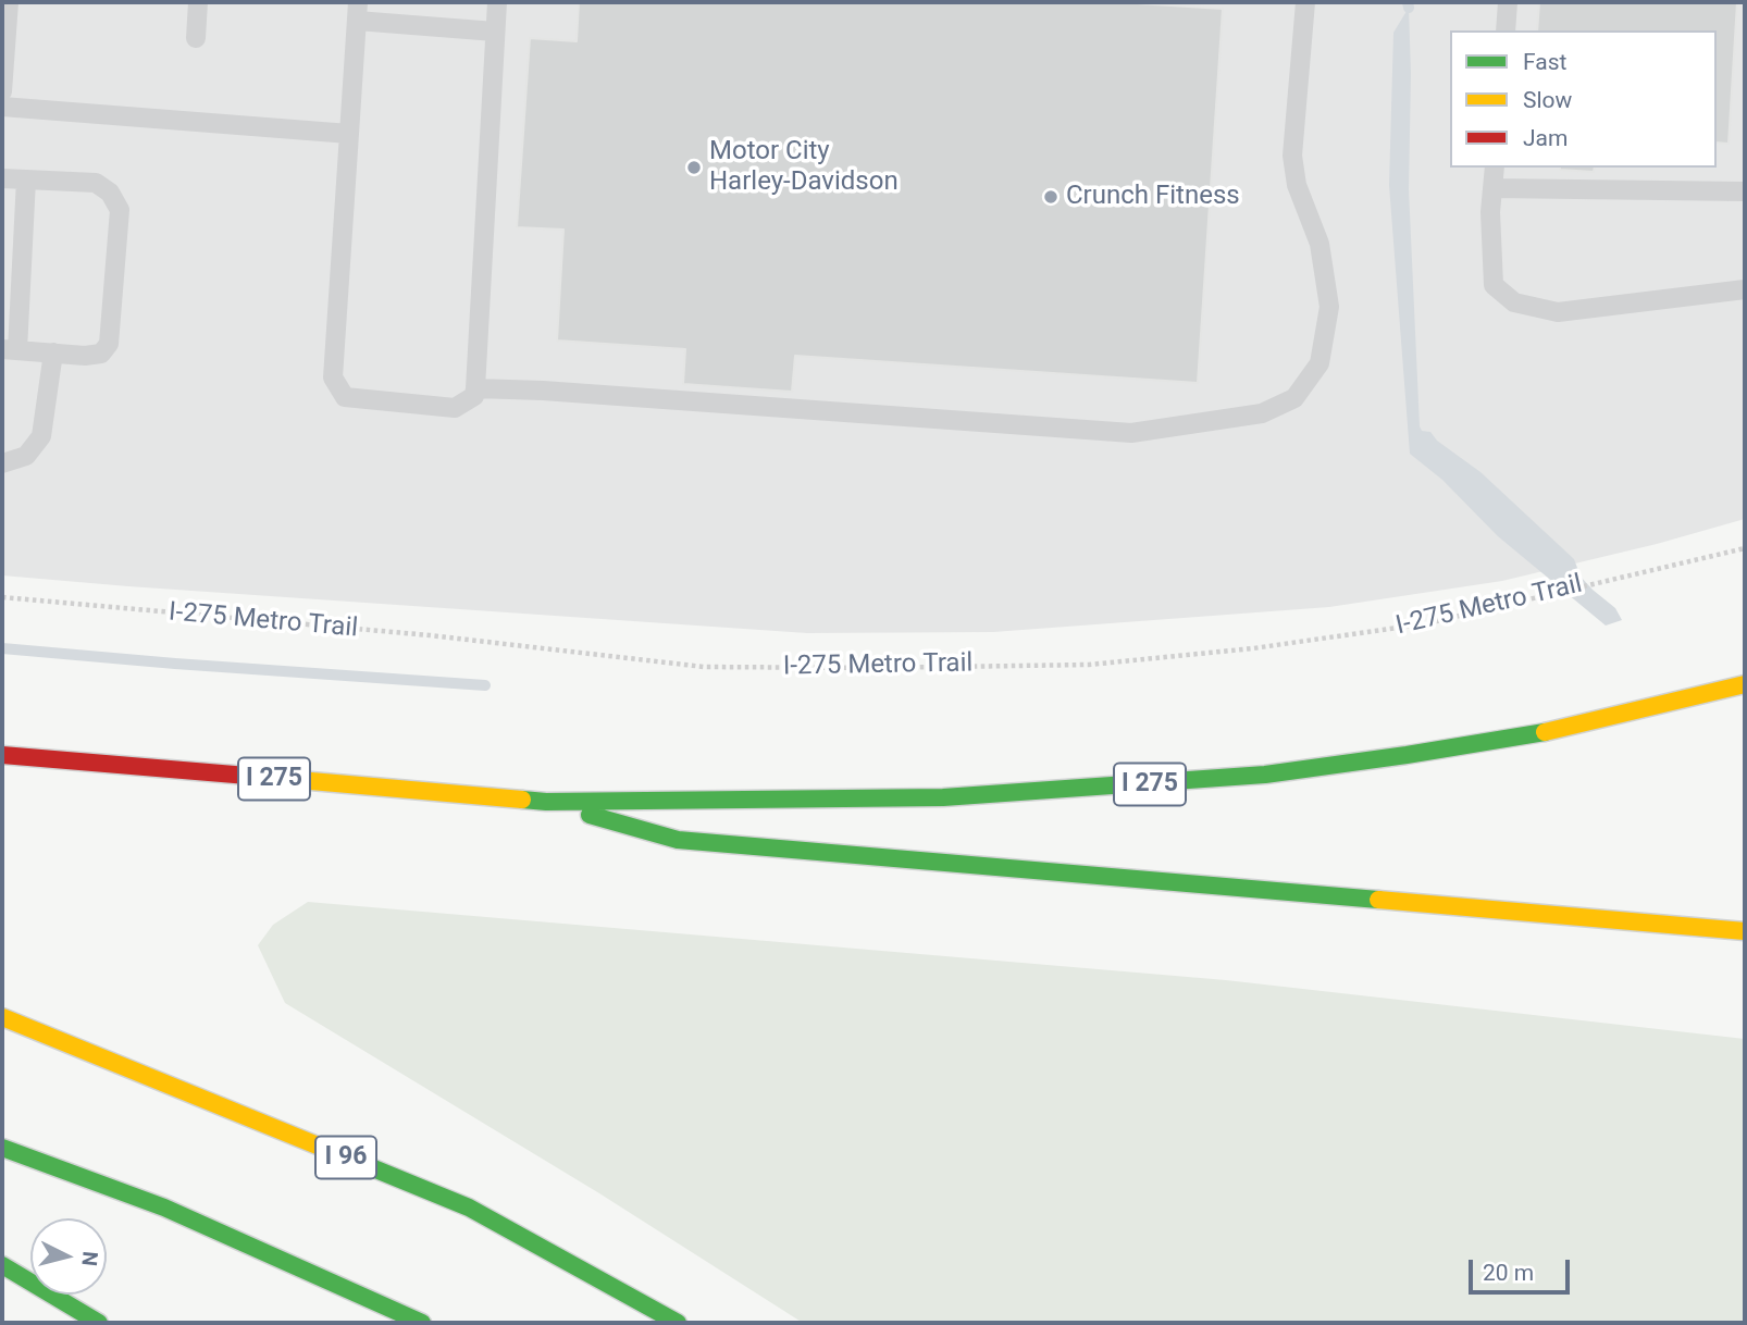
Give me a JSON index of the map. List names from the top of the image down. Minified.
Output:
{"streets":{"highway":["I 275","I 96"],"path":["I-275 Metro Trail"]},"places":["Motor City Harley-Davidson","Crunch Fitness"],"legend":["Fast","Slow","Jam"],"scale_bar":"20 m","north":"right"}
